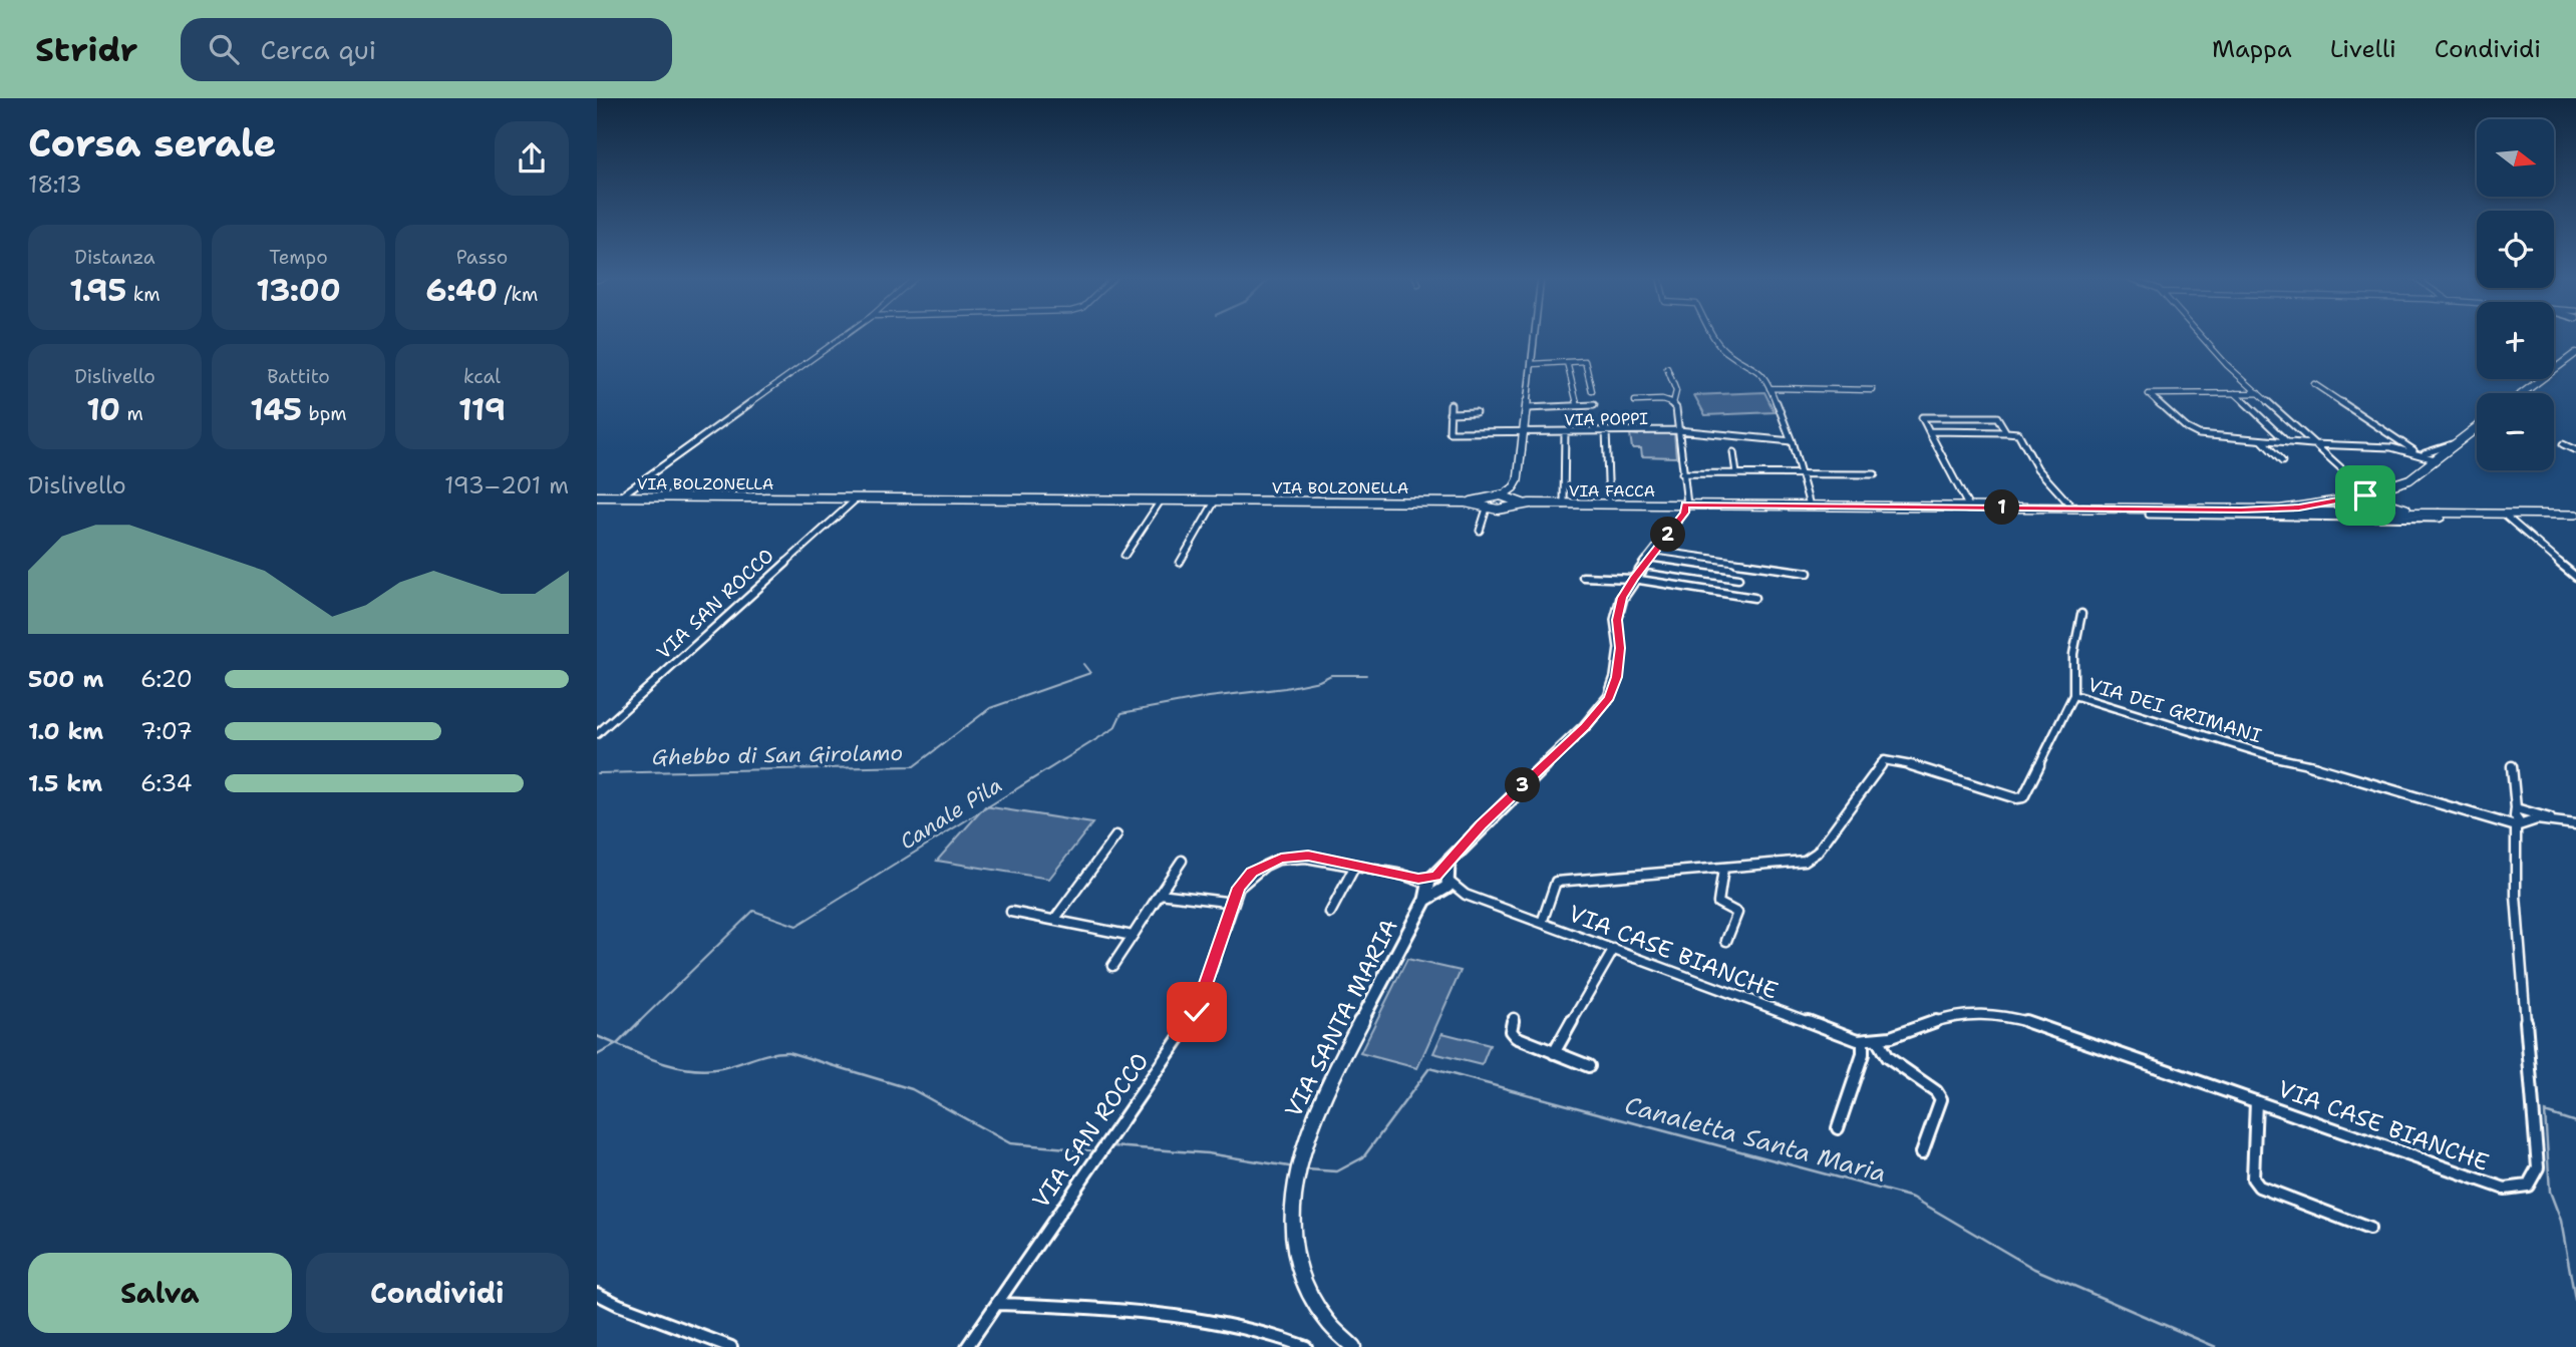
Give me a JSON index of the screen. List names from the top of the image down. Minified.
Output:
{"streets":{"main road":["VIA BOLZONELLA","VIA FACCA","VIA SANTA MARIA"],"street":["VIA POPPI","VIA SAN ROCCO","VIA DEI GRIMANI","VIA CASE BIANCHE"]},"crossings":[["VIA BOLZONELLA","VIA FACCA"],["VIA BOLZONELLA","VIA SAN ROCCO"],["VIA FACCA","VIA SANTA MARIA"],["VIA SAN ROCCO","VIA CASE BIANCHE"],["VIA SAN ROCCO","VIA SANTA MARIA"],["VIA DEI GRIMANI","VIA CASE BIANCHE"],["VIA CASE BIANCHE","VIA SANTA MARIA"]],"water":["Ghebbo di San Girolamo","Canale Pila","Canaletta Santa Maria"],"north":"right","page":{"header":"Stridr","search":"Cerca qui","nav":["Mappa","Livelli","Condividi"],"heading":["Corsa serale","18:13"],"map_buttons":["+","−"],"stats":[["Distanza","1.95 km"],["Tempo","13:00"],["Passo","6:40 /km"],["Dislivello","10 m"],["Battito","145 bpm"],["kcal","119"]],"chart":["Dislivello","193–201 m"],"pins":["1","2","3"],"list":[{"name":"500 m","note":"6:20"},{"name":"1.0 km","note":"7:07"},{"name":"1.5 km","note":"6:34"}],"buttons":["Salva","Condividi"]}}
